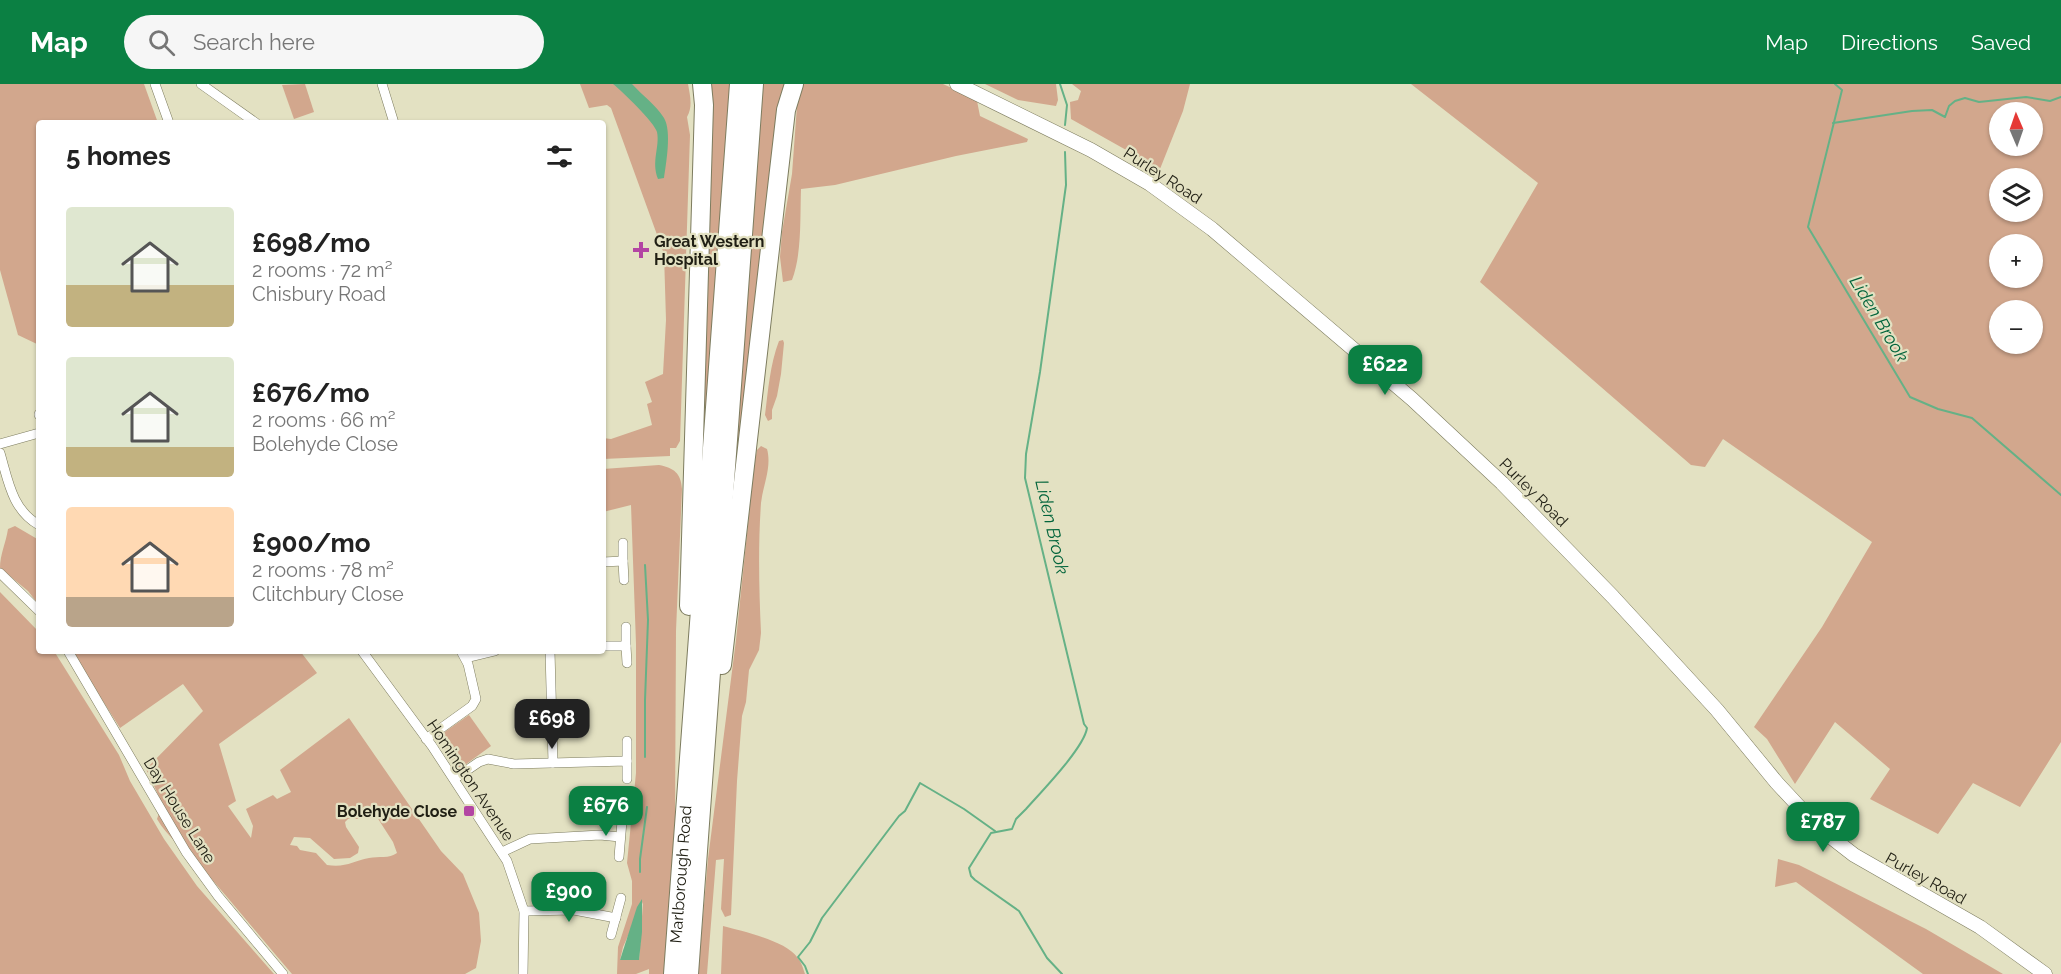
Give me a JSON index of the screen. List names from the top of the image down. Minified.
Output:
{"streets":{"highway":["Marlborough Road"],"main road":["Purley Road"],"street":["Homington Avenue","Day House Lane"]},"water":["Liden Brook"],"places":{"health":["Great Western Hospital"],"transit":["Bolehyde Close"]},"north":"top","page":{"header":"Map","search":"Search here","nav":["Map","Directions","Saved"],"map_buttons":["+","−"],"heading":"5 homes","list":[{"name":"£698/mo","note":"2 rooms · 72 m² · Chisbury Road"},{"name":"£676/mo","note":"2 rooms · 66 m² · Bolehyde Close"},{"name":"£900/mo","note":"2 rooms · 78 m² · Clitchbury Close"}],"price":["£622","£698","£676","£787","£900"]}}
